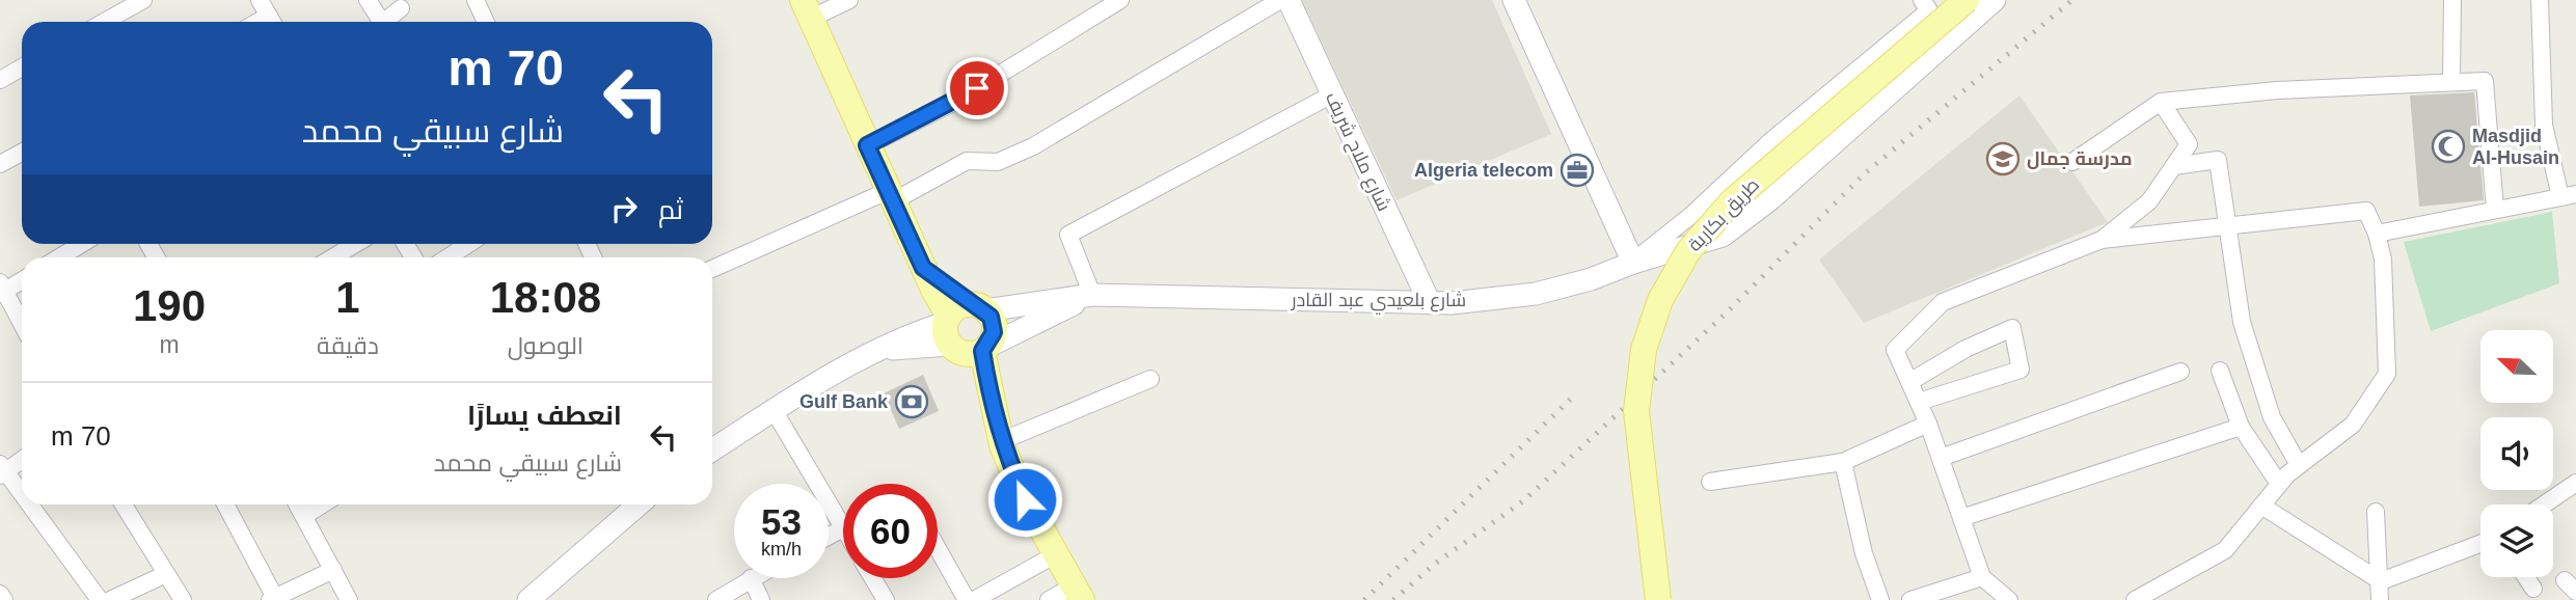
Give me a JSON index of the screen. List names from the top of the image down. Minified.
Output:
{"streets":{"main road":["شارع ملاح شريف","طريق بكارية","شارع بلعيدي عبد القادر"]},"crossings":[["شارع ملاح شريف","شارع بلعيدي عبد القادر"]],"places":{"mosque":["Masdjid Al-Husain"],"school or university":["مدرسة جمال"],"office":["Algeria telecom"],"bank":["Gulf Bank"]},"north":"top left","page":{"turn":["70 m","شارع سبيقي محمد"],"then":"ثم","eta":["18:08","الوصول","1","دقيقة","190","m"],"list":[{"name":"انعطف يسارًا","note":"شارع سبيقي محمد","value":"70 m"}],"speed":"53 km/h","limit":"60"}}
